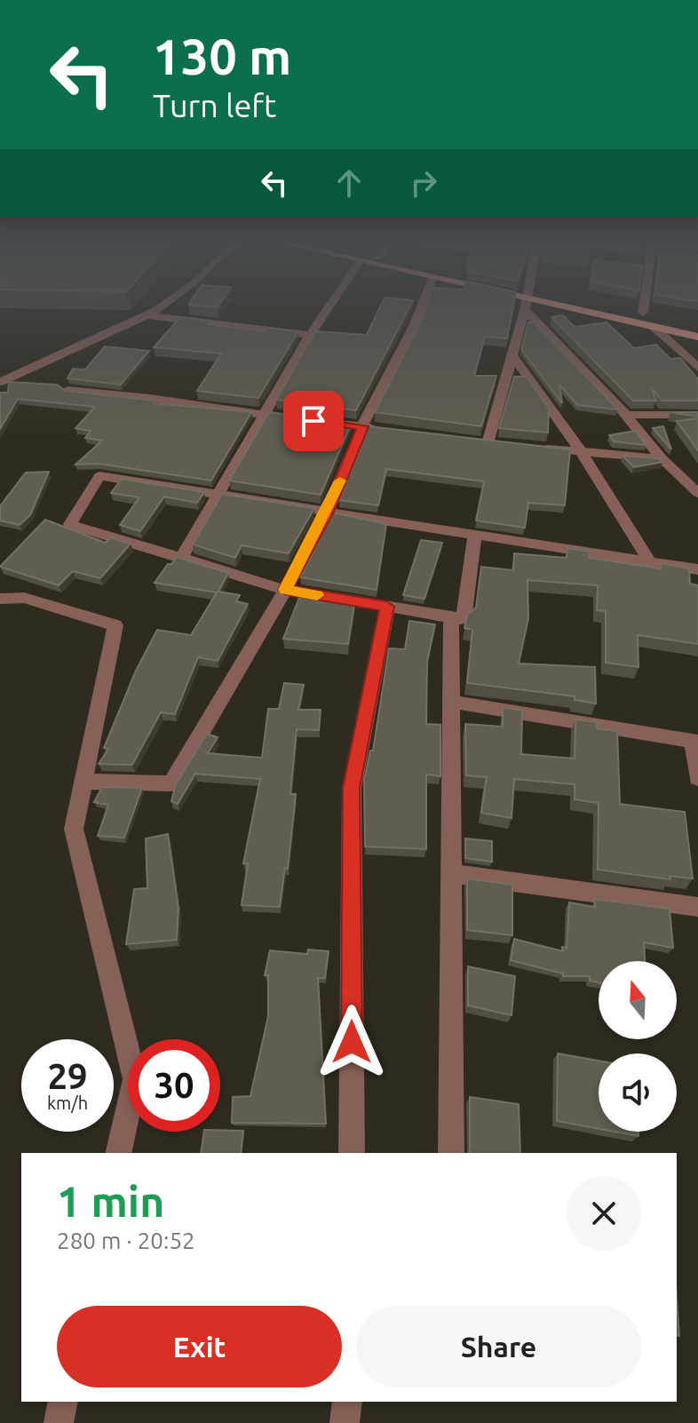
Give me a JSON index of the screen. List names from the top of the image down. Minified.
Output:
{"north":"top","page":{"turn":["130 m","Turn left"],"speed":"29 km/h","limit":"30","heading":["1 min","280 m · 20:52"],"buttons":["Exit","Share"]}}
